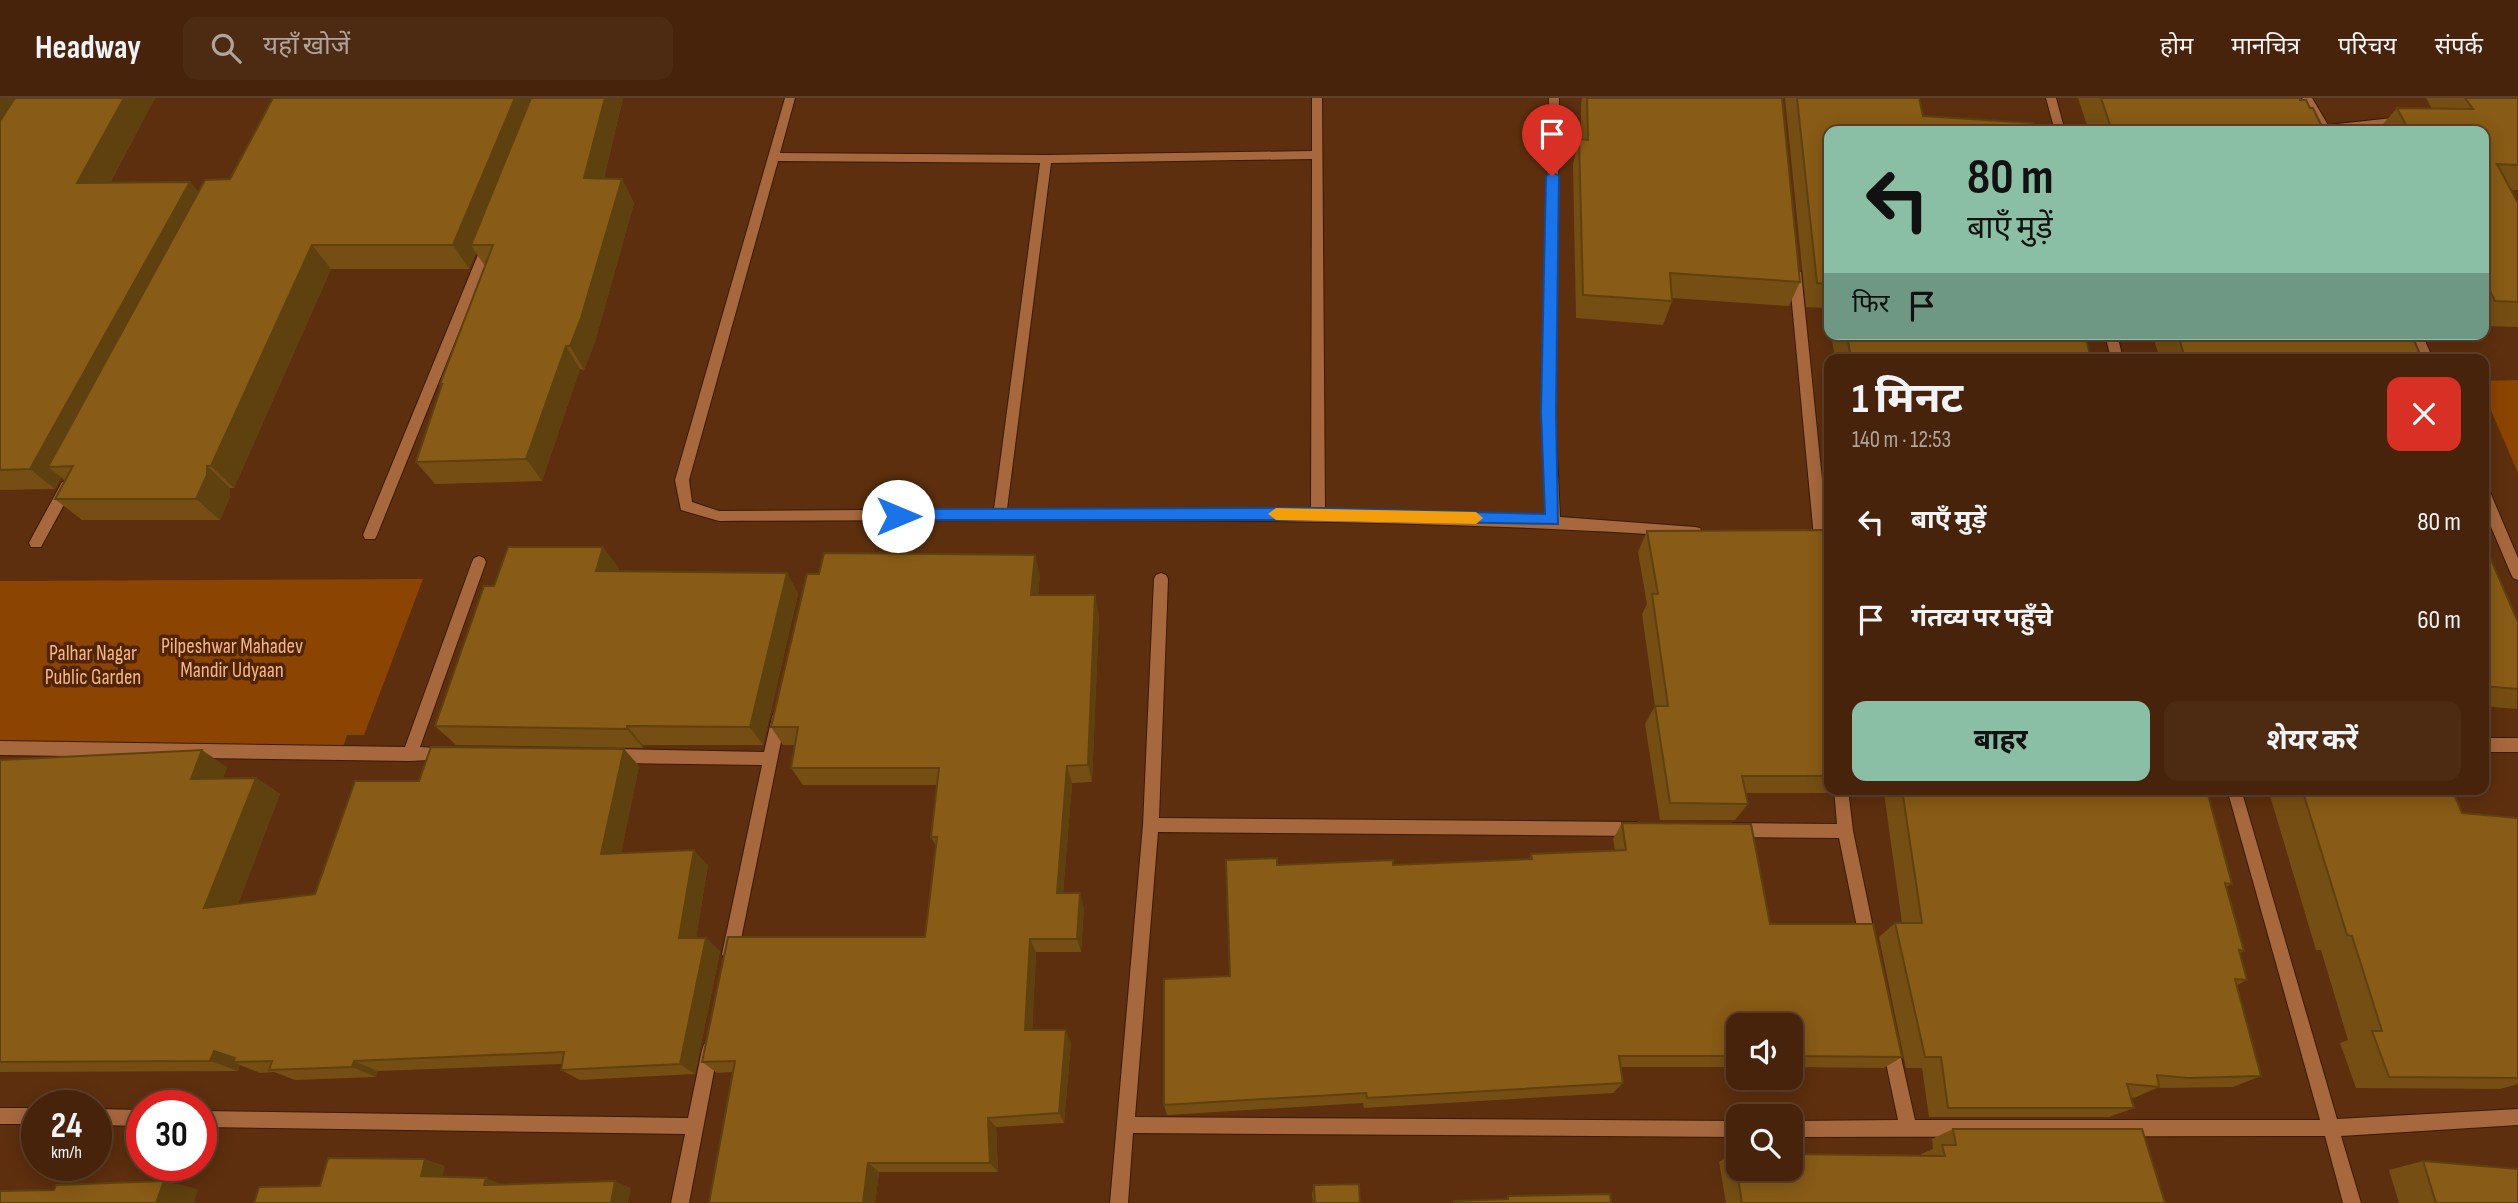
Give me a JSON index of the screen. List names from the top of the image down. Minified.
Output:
{"parks":["Pilpeshwar Mahadev Mandir Udyaan","Palhar Nagar Public Garden"],"page":{"header":"Headway","search":"यहाँ खोजें","nav":["होम","मानचित्र","परिचय","संपर्क"],"turn":["80 m","बाएँ मुड़ें"],"then":"फिर","heading":["1 मिनट","140 m · 12:53"],"list":[{"name":"बाएँ मुड़ें","value":"80 m"},{"name":"गंतव्य पर पहुँचे","value":"60 m"}],"buttons":["बाहर","शेयर करें"],"speed":"24 km/h","limit":"30"}}
